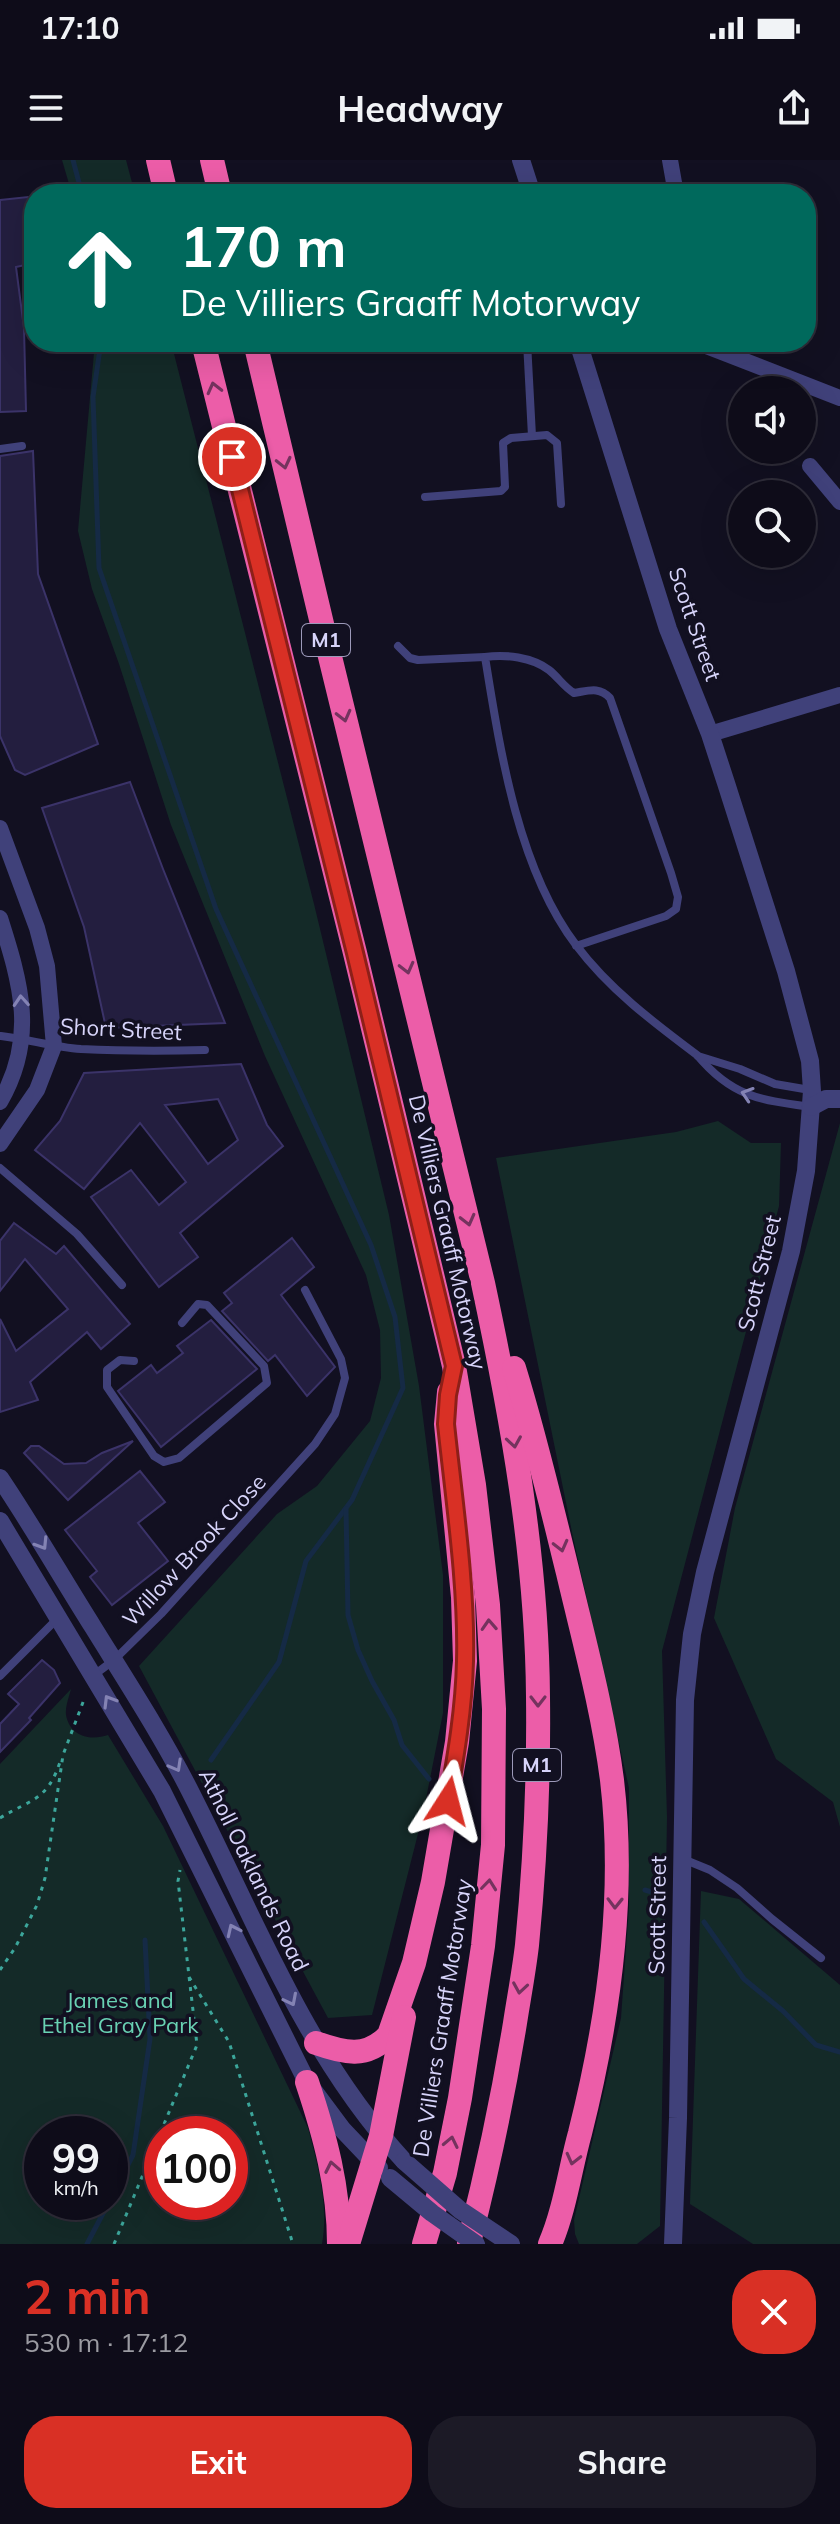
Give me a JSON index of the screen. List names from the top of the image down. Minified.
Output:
{"streets":{"highway":["M1","De Villiers Graaff Motorway"],"street":["Scott Street","Atholl Oaklands Road"],"lane":["Short Street","Willow Brook Close"]},"crossings":[["Willow Brook Close","Atholl Oaklands Road"]],"parks":["James and Ethel Gray Park"],"page":{"status":"17:10","header":"Headway","turn":["170 m","De Villiers Graaff Motorway"],"speed":"99 km/h","limit":"100","heading":["2 min","530 m · 17:12"],"buttons":["Exit","Share"]}}
